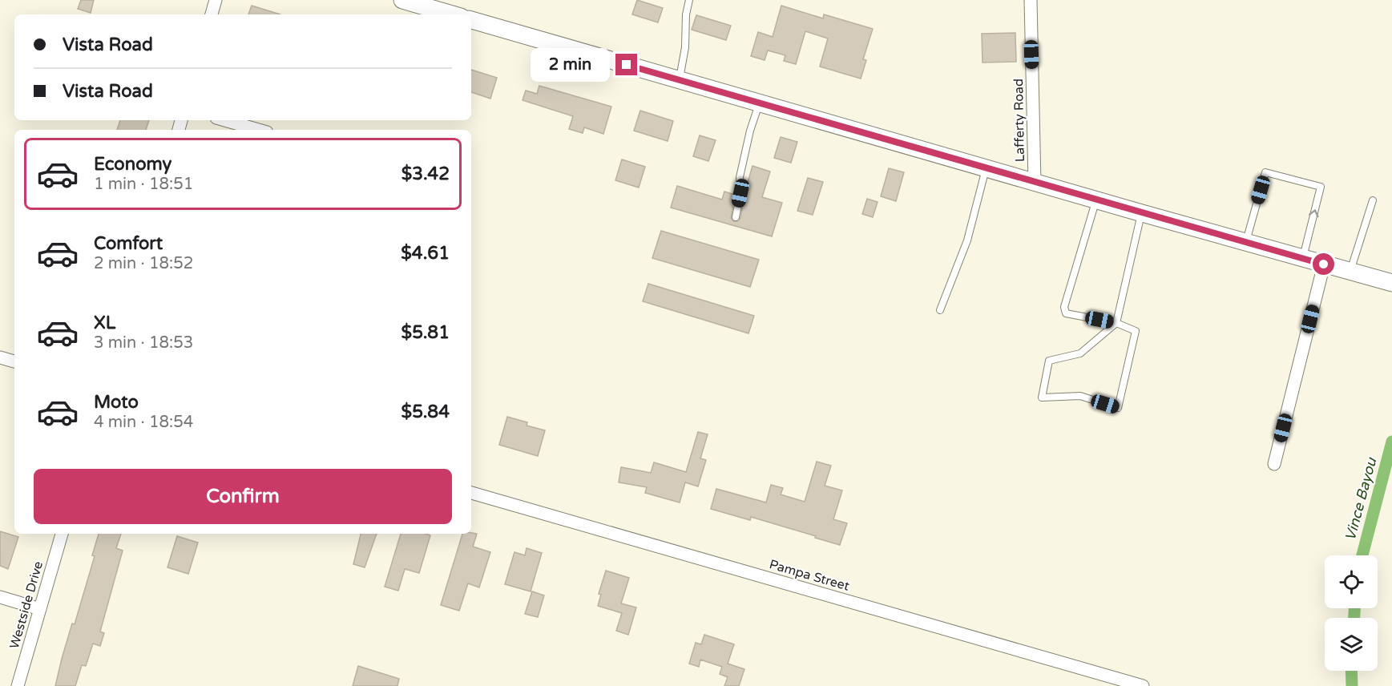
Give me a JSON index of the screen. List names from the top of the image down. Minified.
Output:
{"streets":{"street":["Lafferty Road","Pampa Street","Westside Drive"]},"water":["Vince Bayou"],"page":{"banner":["Vista Road","Vista Road"],"bubble":"2 min","list":[{"name":"Economy","note":"1 min · 18:51","value":"$3.42"},{"name":"Comfort","note":"2 min · 18:52","value":"$4.61"},{"name":"XL","note":"3 min · 18:53","value":"$5.81"},{"name":"Moto","note":"4 min · 18:54","value":"$5.84"}],"buttons":"Confirm"}}
